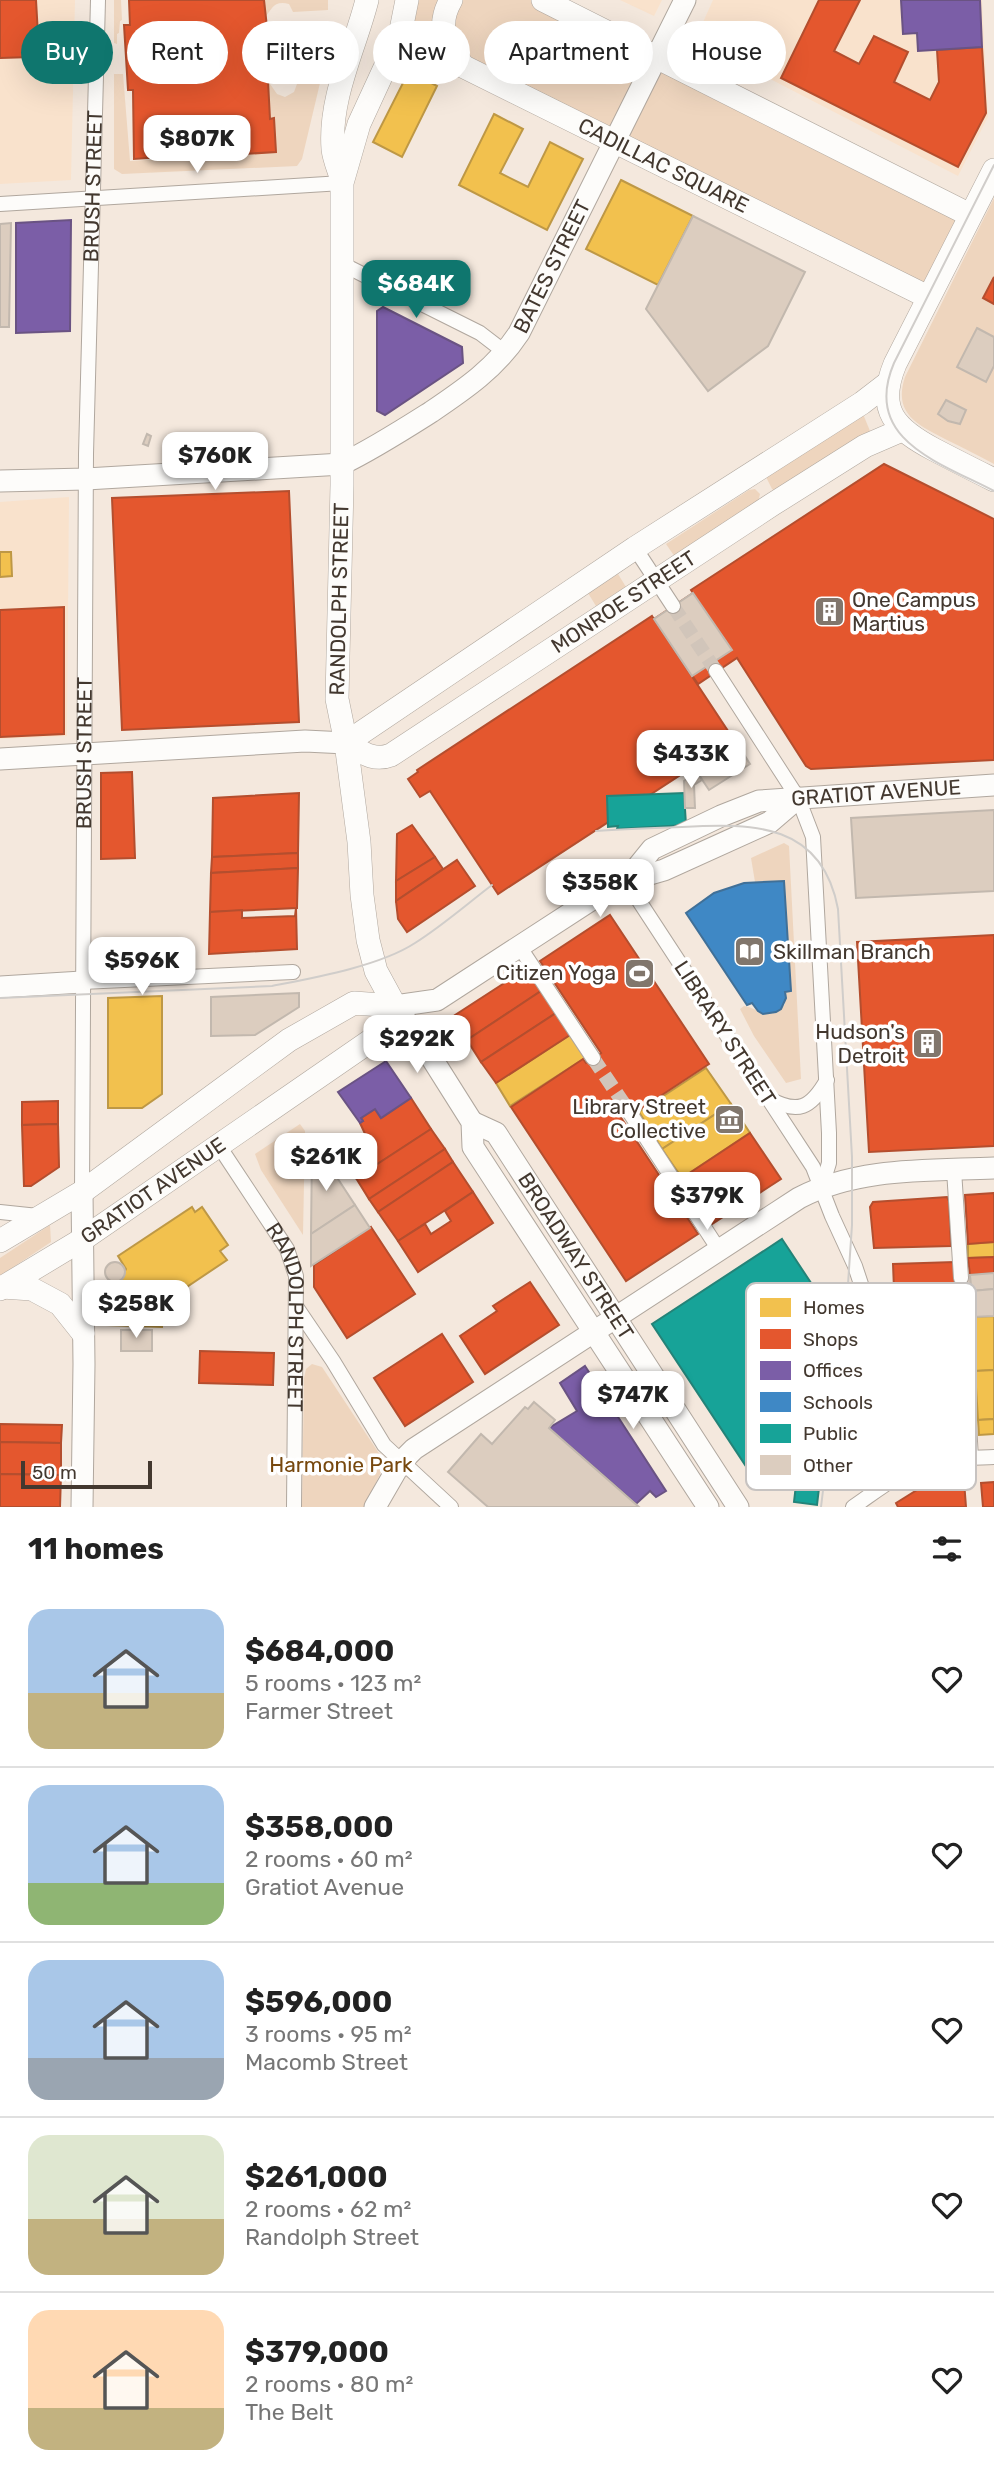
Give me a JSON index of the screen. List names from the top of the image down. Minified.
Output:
{"streets":{"main road":["CADILLAC SQUARE","RANDOLPH STREET","MONROE STREET","GRATIOT AVENUE"],"street":["BRUSH STREET","BATES STREET","LIBRARY STREET","BROADWAY STREET"]},"crossings":[["CADILLAC SQUARE","BATES STREET"],["BRUSH STREET","MONROE STREET"],["BRUSH STREET","GRATIOT AVENUE"],["BATES STREET","RANDOLPH STREET"],["RANDOLPH STREET","MONROE STREET"],["RANDOLPH STREET","GRATIOT AVENUE"],["RANDOLPH STREET","BROADWAY STREET"],["GRATIOT AVENUE","LIBRARY STREET"],["GRATIOT AVENUE","BROADWAY STREET"]],"parks":["Harmonie Park"],"places":{"building":["One Campus Martius","Hudson's Detroit"],"library":["Skillman Branch"],"sports":["Citizen Yoga"],"museum":["Library Street Collective"]},"legend":["Homes","Shops","Offices","Schools","Public","Other"],"scale_bar":"50 m","page":{"chip":["Buy","Rent","Filters","New","Apartment","House"],"price":["$807K","$684K","$760K","$433K","$358K","$596K","$292K","$261K","$379K","$258K","$747K"],"scale":"50 m","heading":"11 homes","list":[{"name":"$684,000","note":"5 rooms · 123 m² · Farmer Street"},{"name":"$358,000","note":"2 rooms · 60 m² · Gratiot Avenue"},{"name":"$596,000","note":"3 rooms · 95 m² · Macomb Street"},{"name":"$261,000","note":"2 rooms · 62 m² · Randolph Street"},{"name":"$379,000","note":"2 rooms · 80 m² · The Belt"}]}}
